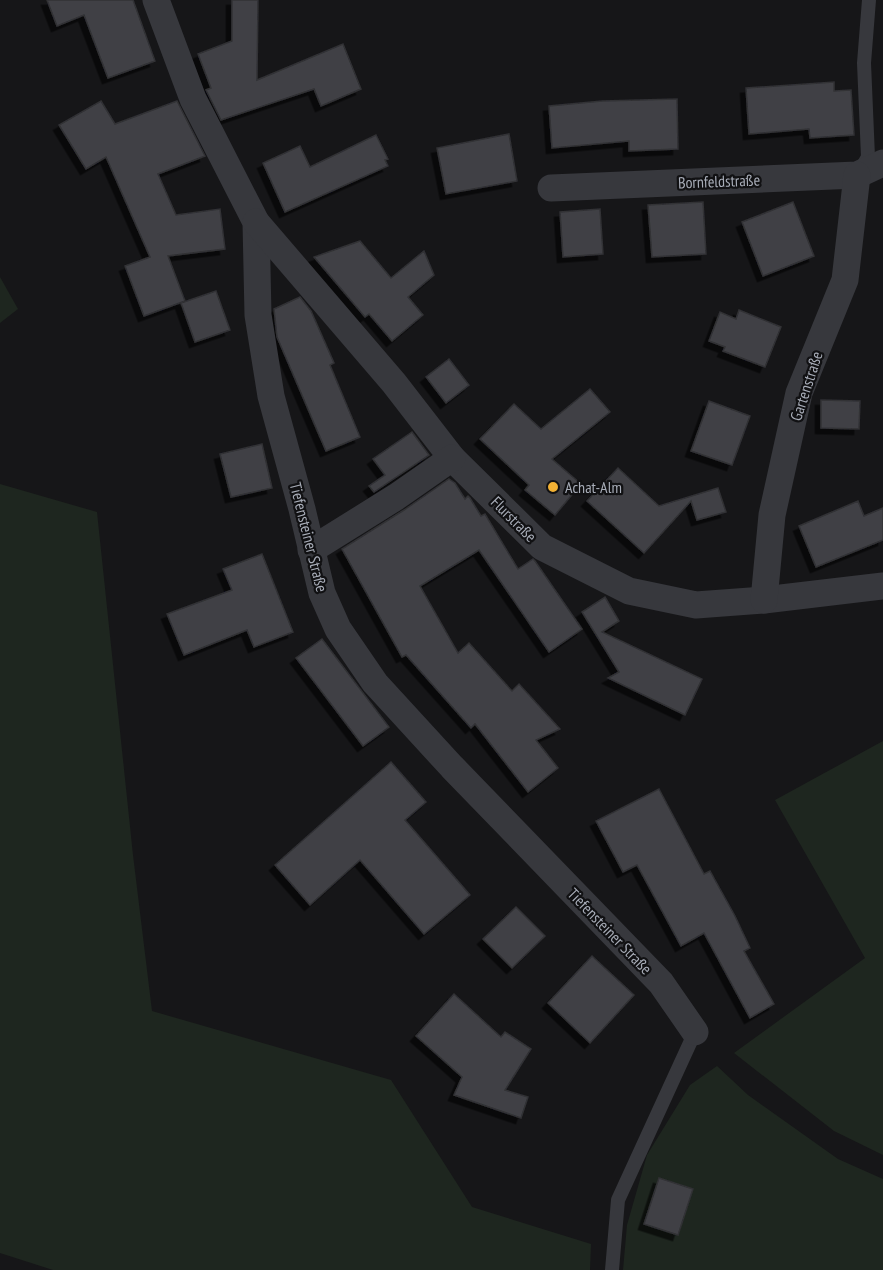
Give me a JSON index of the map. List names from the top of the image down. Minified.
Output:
{"streets":{"street":["Bornfeldstraße","Gartenstraße","Flurstraße","Tiefensteiner Straße"]},"crossings":[["Bornfeldstraße","Gartenstraße"],["Gartenstraße","Flurstraße"],["Flurstraße","Tiefensteiner Straße"]],"places":["Achat-Alm"]}
